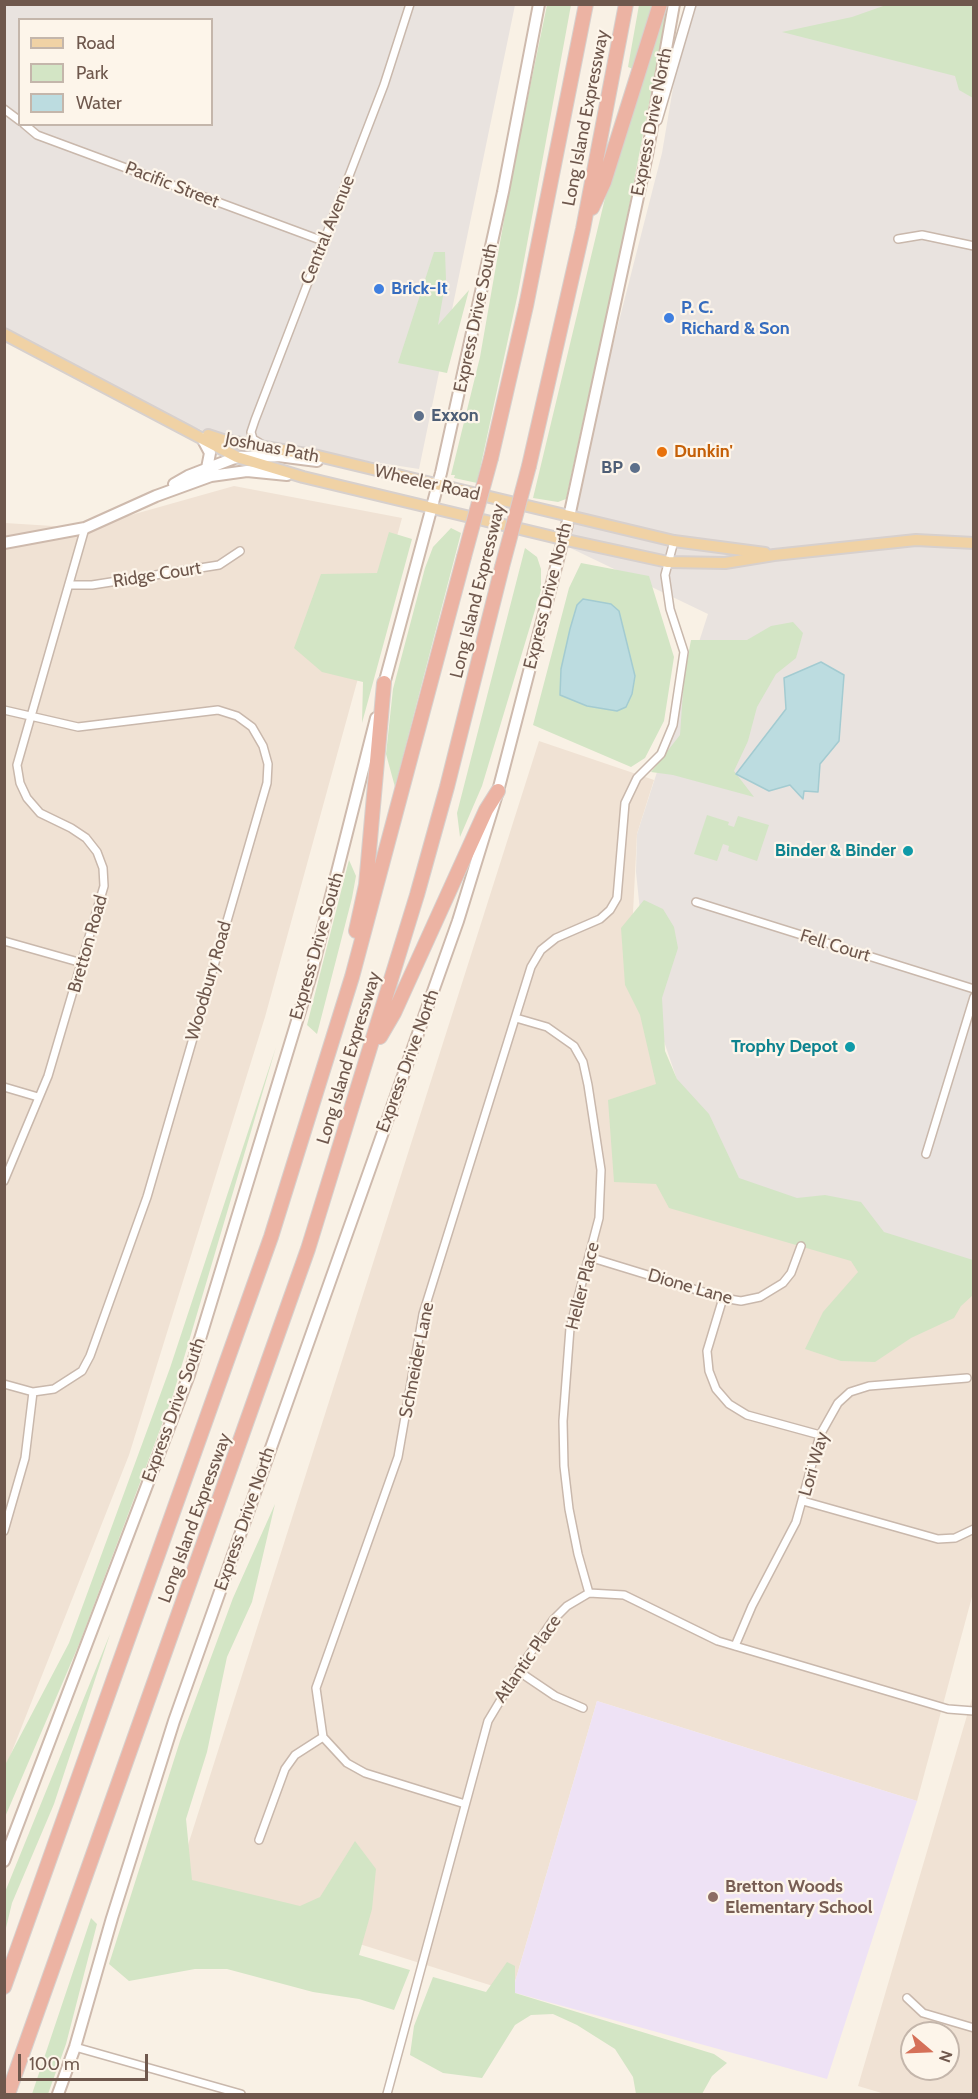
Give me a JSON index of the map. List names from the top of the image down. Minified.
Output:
{"streets":{"highway":["Long Island Expressway"],"main road":["Express Drive North","Express Drive South","Joshuas Path","Wheeler Road"],"street":["Pacific Street","Central Avenue","Ridge Court","Bretton Road","Fell Court","Woodbury Road","Heller Place","Dione Lane","Schneider Lane","Lori Way","Atlantic Place"]},"crossings":[["Express Drive North","Wheeler Road"],["Pacific Street","Central Avenue"],["Central Avenue","Joshuas Path"],["Express Drive South","Wheeler Road"],["Joshuas Path","Wheeler Road"],["Wheeler Road","Bretton Road"],["Wheeler Road","Schneider Lane"],["Ridge Court","Bretton Road"],["Bretton Road","Woodbury Road"],["Heller Place","Dione Lane"],["Heller Place","Schneider Lane"],["Heller Place","Atlantic Place"]],"places":["Brick-It","P. C. Richard & Son","Exxon","Dunkin'","BP","Binder & Binder","Trophy Depot","Bretton Woods Elementary School"],"legend":["Road","Park","Water"],"scale_bar":"100 m","north":"right"}
